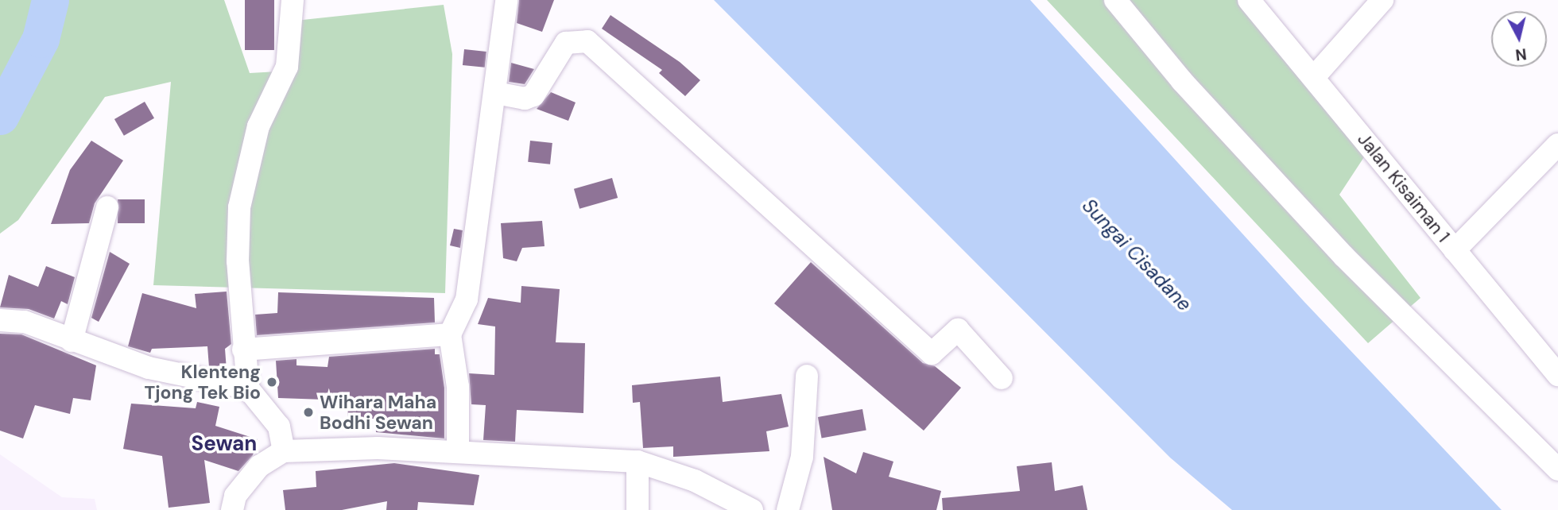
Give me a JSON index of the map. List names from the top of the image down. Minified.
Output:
{"streets":{"street":["Jalan Kisaiman 1"]},"districts":["Sewan"],"water":["Sungai Cisadane"],"places":["Klenteng Tjong Tek Bio","Wihara Maha Bodhi Sewan"],"north":"bottom"}
